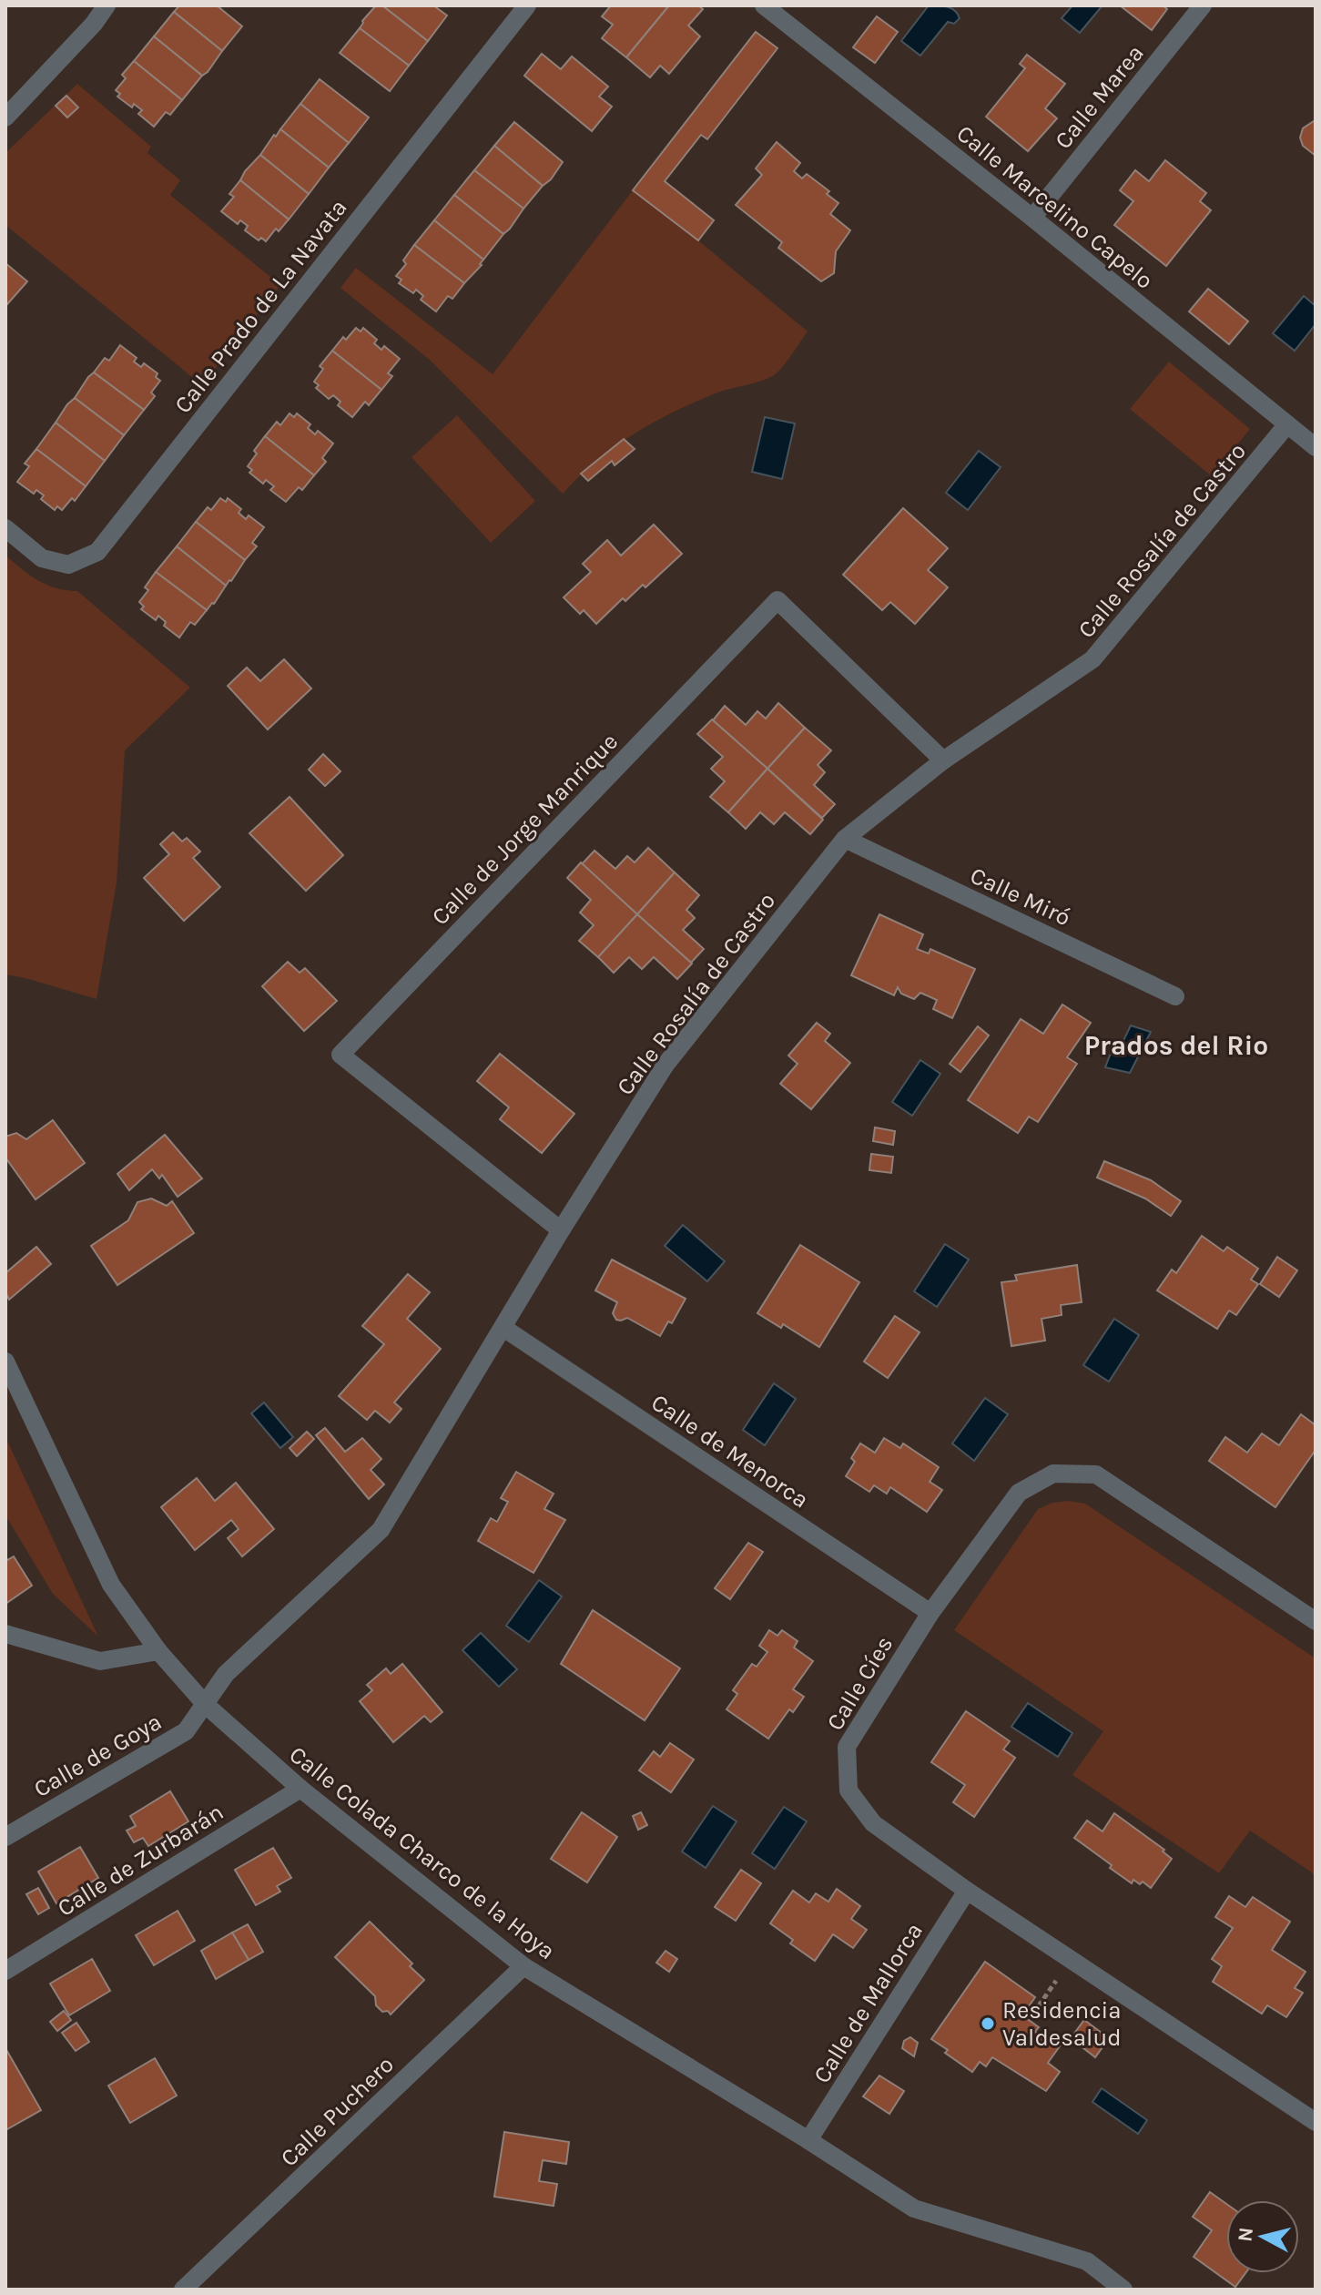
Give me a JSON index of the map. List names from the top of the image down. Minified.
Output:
{"streets":{"street":["Calle Marea","Calle Marcelino Capelo","Calle Prado de La Navata","Calle Rosalía de Castro","Calle de Jorge Manrique","Calle Miró","Calle de Menorca","Calle Cíes","Calle de Goya","Calle Colada Charco de la Hoya","Calle de Zurbarán","Calle de Mallorca","Calle Puchero"]},"crossings":[["Calle Marea","Calle Marcelino Capelo"],["Calle Marcelino Capelo","Calle Rosalía de Castro"],["Calle Rosalía de Castro","Calle de Jorge Manrique"],["Calle Rosalía de Castro","Calle Miró"],["Calle Rosalía de Castro","Calle de Menorca"],["Calle Rosalía de Castro","Calle de Goya"],["Calle Rosalía de Castro","Calle Colada Charco de la Hoya"],["Calle de Menorca","Calle Cíes"],["Calle Cíes","Calle de Mallorca"],["Calle de Goya","Calle Colada Charco de la Hoya"],["Calle Colada Charco de la Hoya","Calle de Zurbarán"],["Calle Colada Charco de la Hoya","Calle de Mallorca"],["Calle Colada Charco de la Hoya","Calle Puchero"]],"districts":["Prados del Rio"],"places":["Residencia Valdesalud"],"north":"left"}
